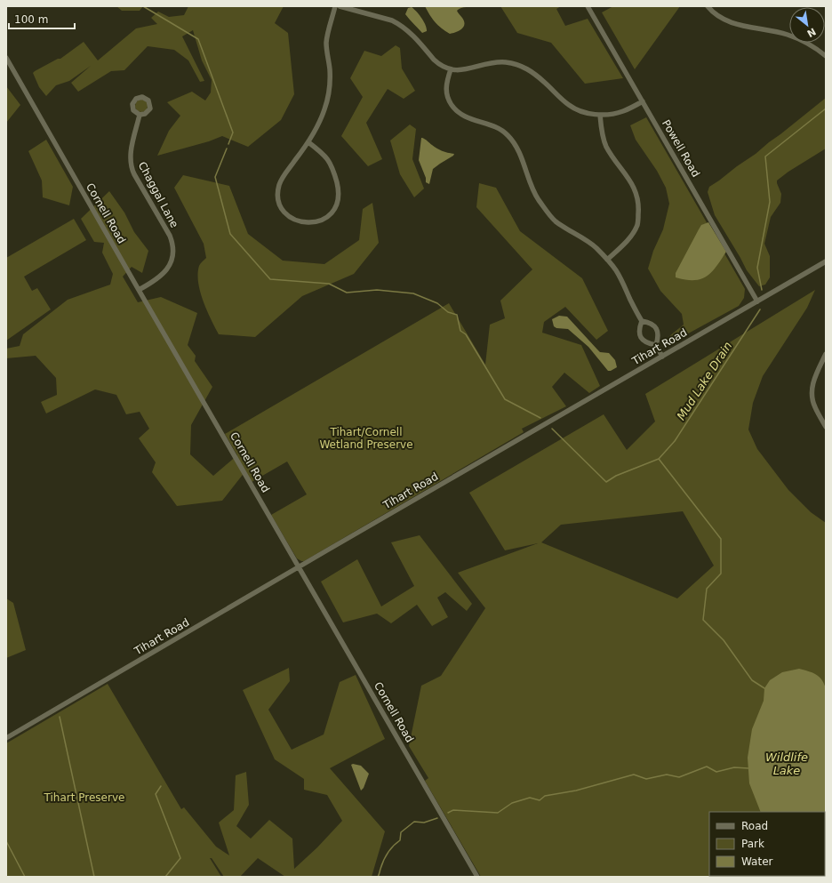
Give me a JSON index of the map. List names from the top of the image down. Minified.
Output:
{"streets":{"street":["Powell Road","Chaggal Lane","Cornell Road","Tihart Road"]},"crossings":[["Powell Road","Tihart Road"],["Chaggal Lane","Cornell Road"],["Cornell Road","Tihart Road"]],"water":["Mud Lake Drain","Wildlife Lake"],"parks":["Tihart/Cornell Wetland Preserve","Tihart Preserve"],"legend":["Road","Park","Water"],"scale_bar":"100 m","north":"bottom right"}
